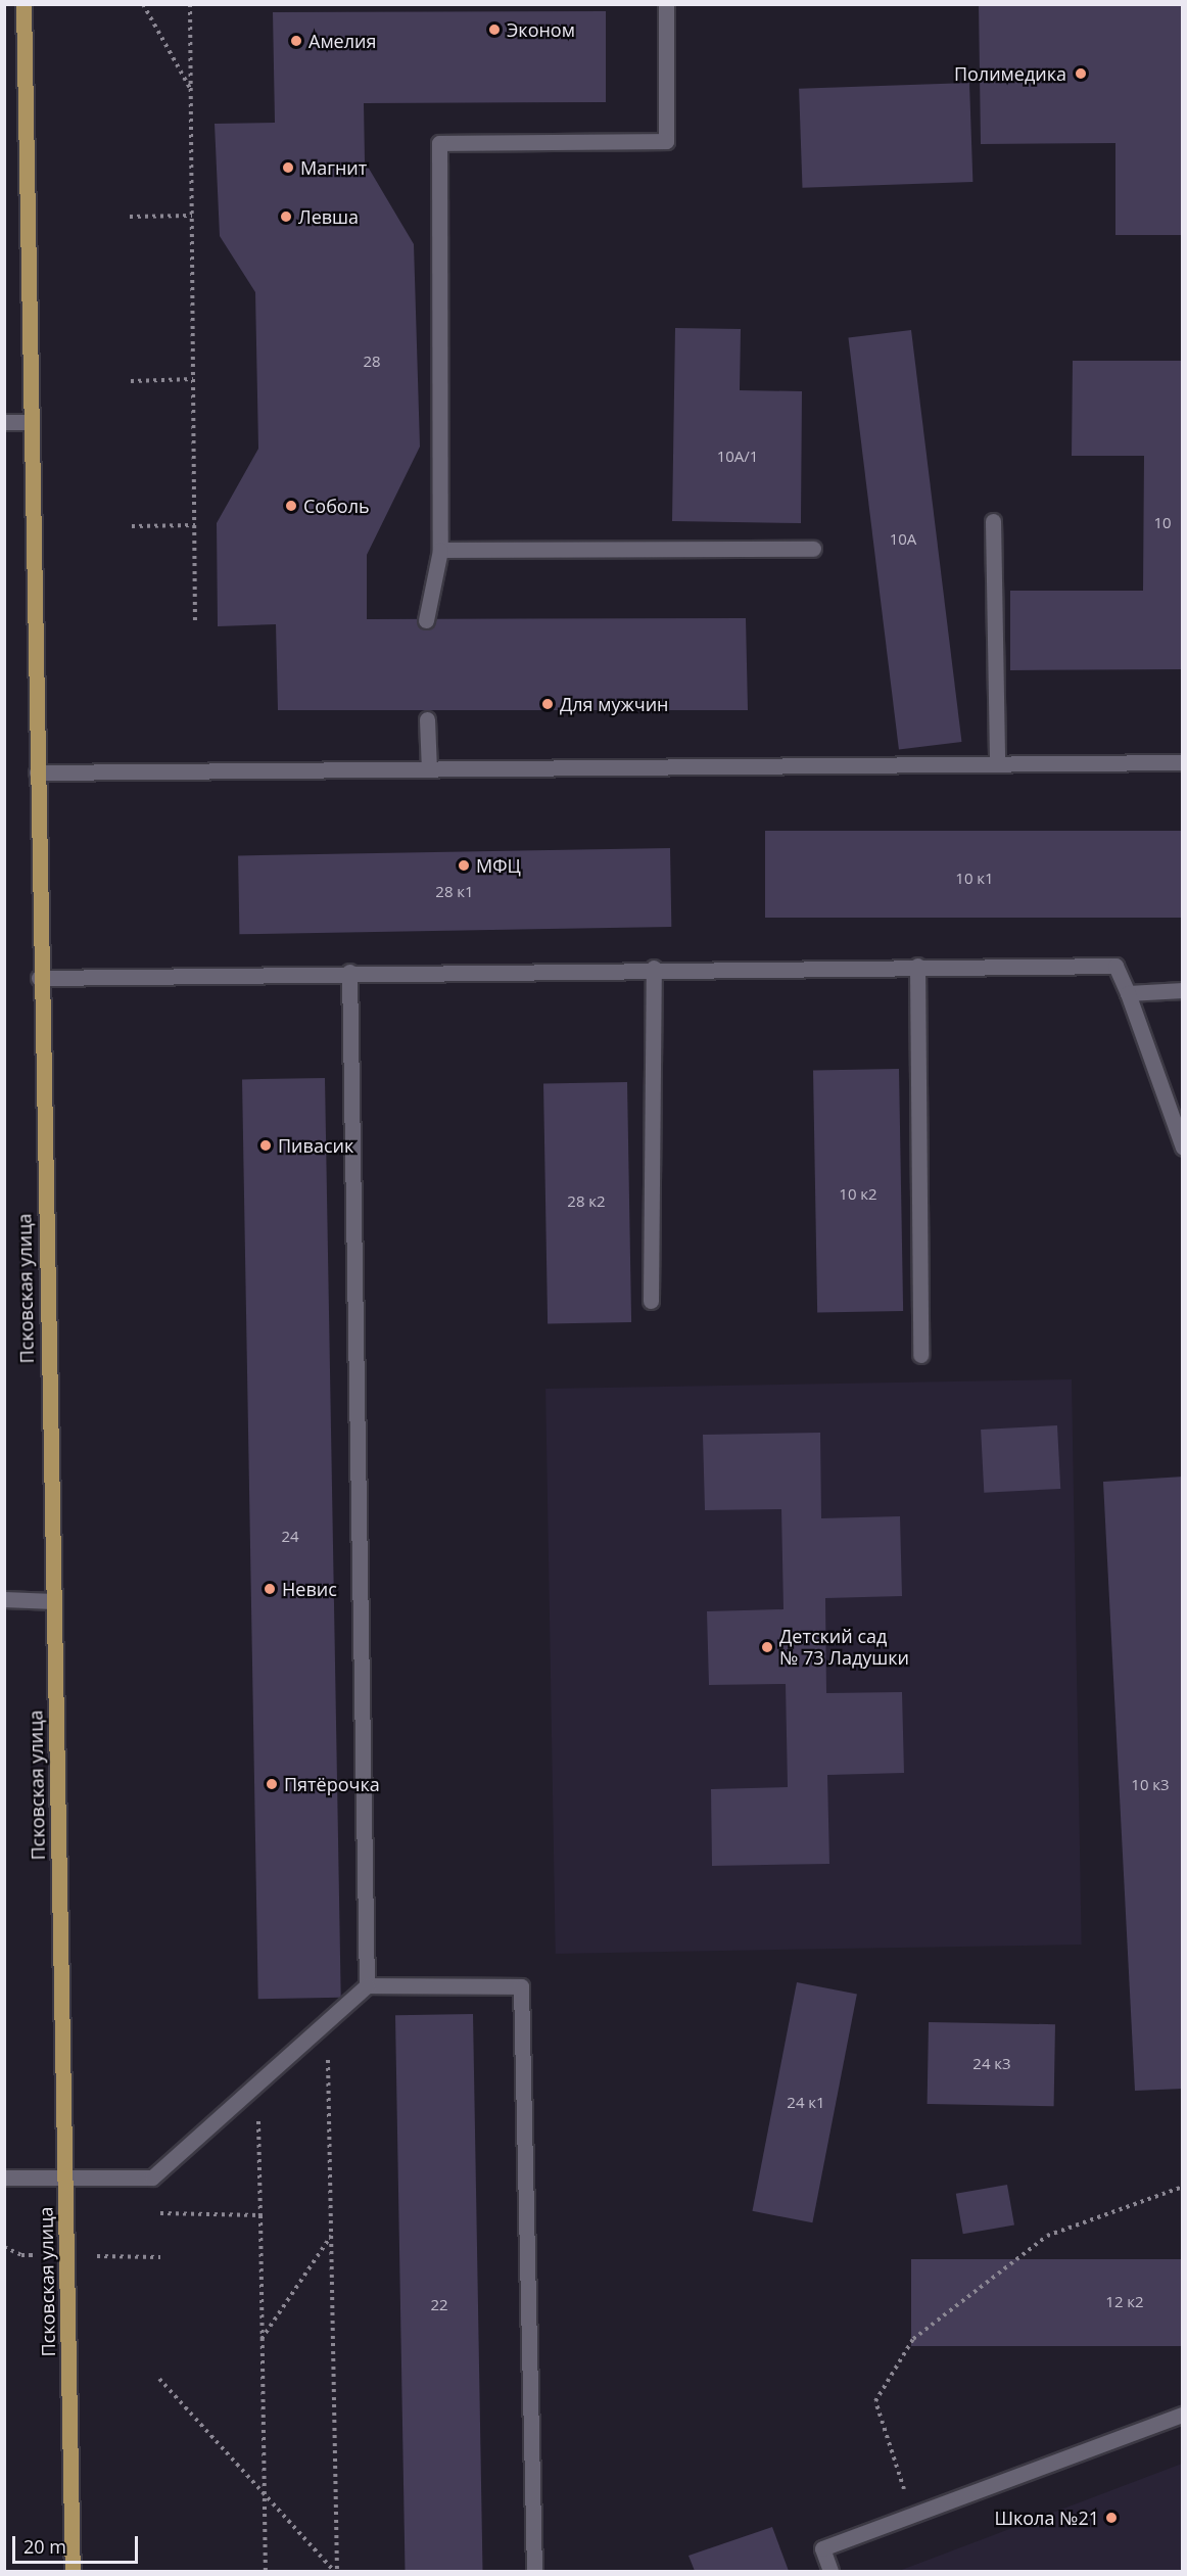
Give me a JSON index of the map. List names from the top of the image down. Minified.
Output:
{"streets":{"main road":["Псковская улица"]},"places":["Эконом","Амелия","Полимедика","Магнит","Левша","Соболь","Для мужчин","МФЦ","Пивасик","Невис","Детский сад № 73 Ладушки","Пятёрочка","Школа №21"],"house_numbers":["28","10А/1","10","10А","10 к1","28 к1","10 к2","28 к2","24","10 к3","24 к3","24 к1","12 к2","22"],"scale_bar":"20 m"}
